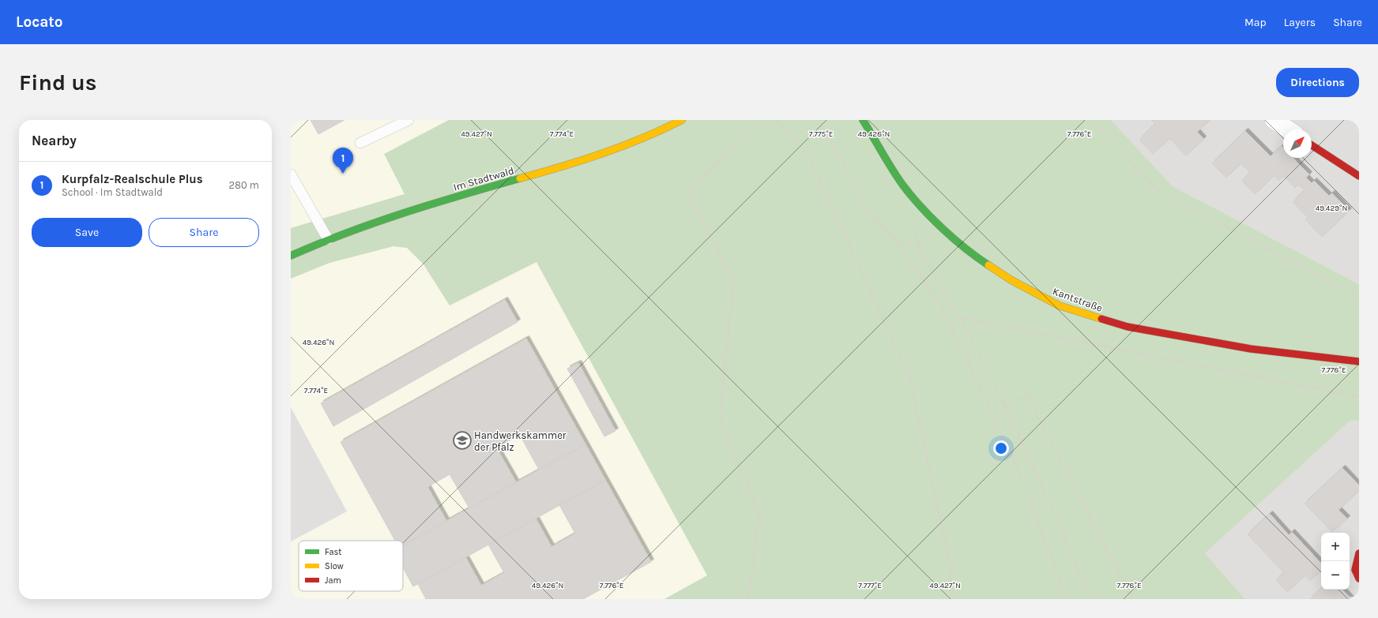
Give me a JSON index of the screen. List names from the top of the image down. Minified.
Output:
{"streets":{"street":["Im Stadtwald","Kantstraße"]},"places":{"school or university":["Handwerkskammer der Pfalz"]},"legend":["Fast","Slow","Jam"],"north":"top right","page":{"header":"Locato","nav":["Map","Layers","Share"],"buttons":["Directions",["Save","Share"]],"title":"Find us","heading":"Nearby","pins":"1","list":[{"mark":"1","name":"Kurpfalz-Realschule Plus","note":"School · Im Stadtwald","value":"280 m"}],"map_buttons":["+","−"]},"coordinates":["49.427°N","7.774°E","7.775°E","49.428°N","7.776°E","49.429°N","49.426°N","7.778°E","7.777°E"]}
